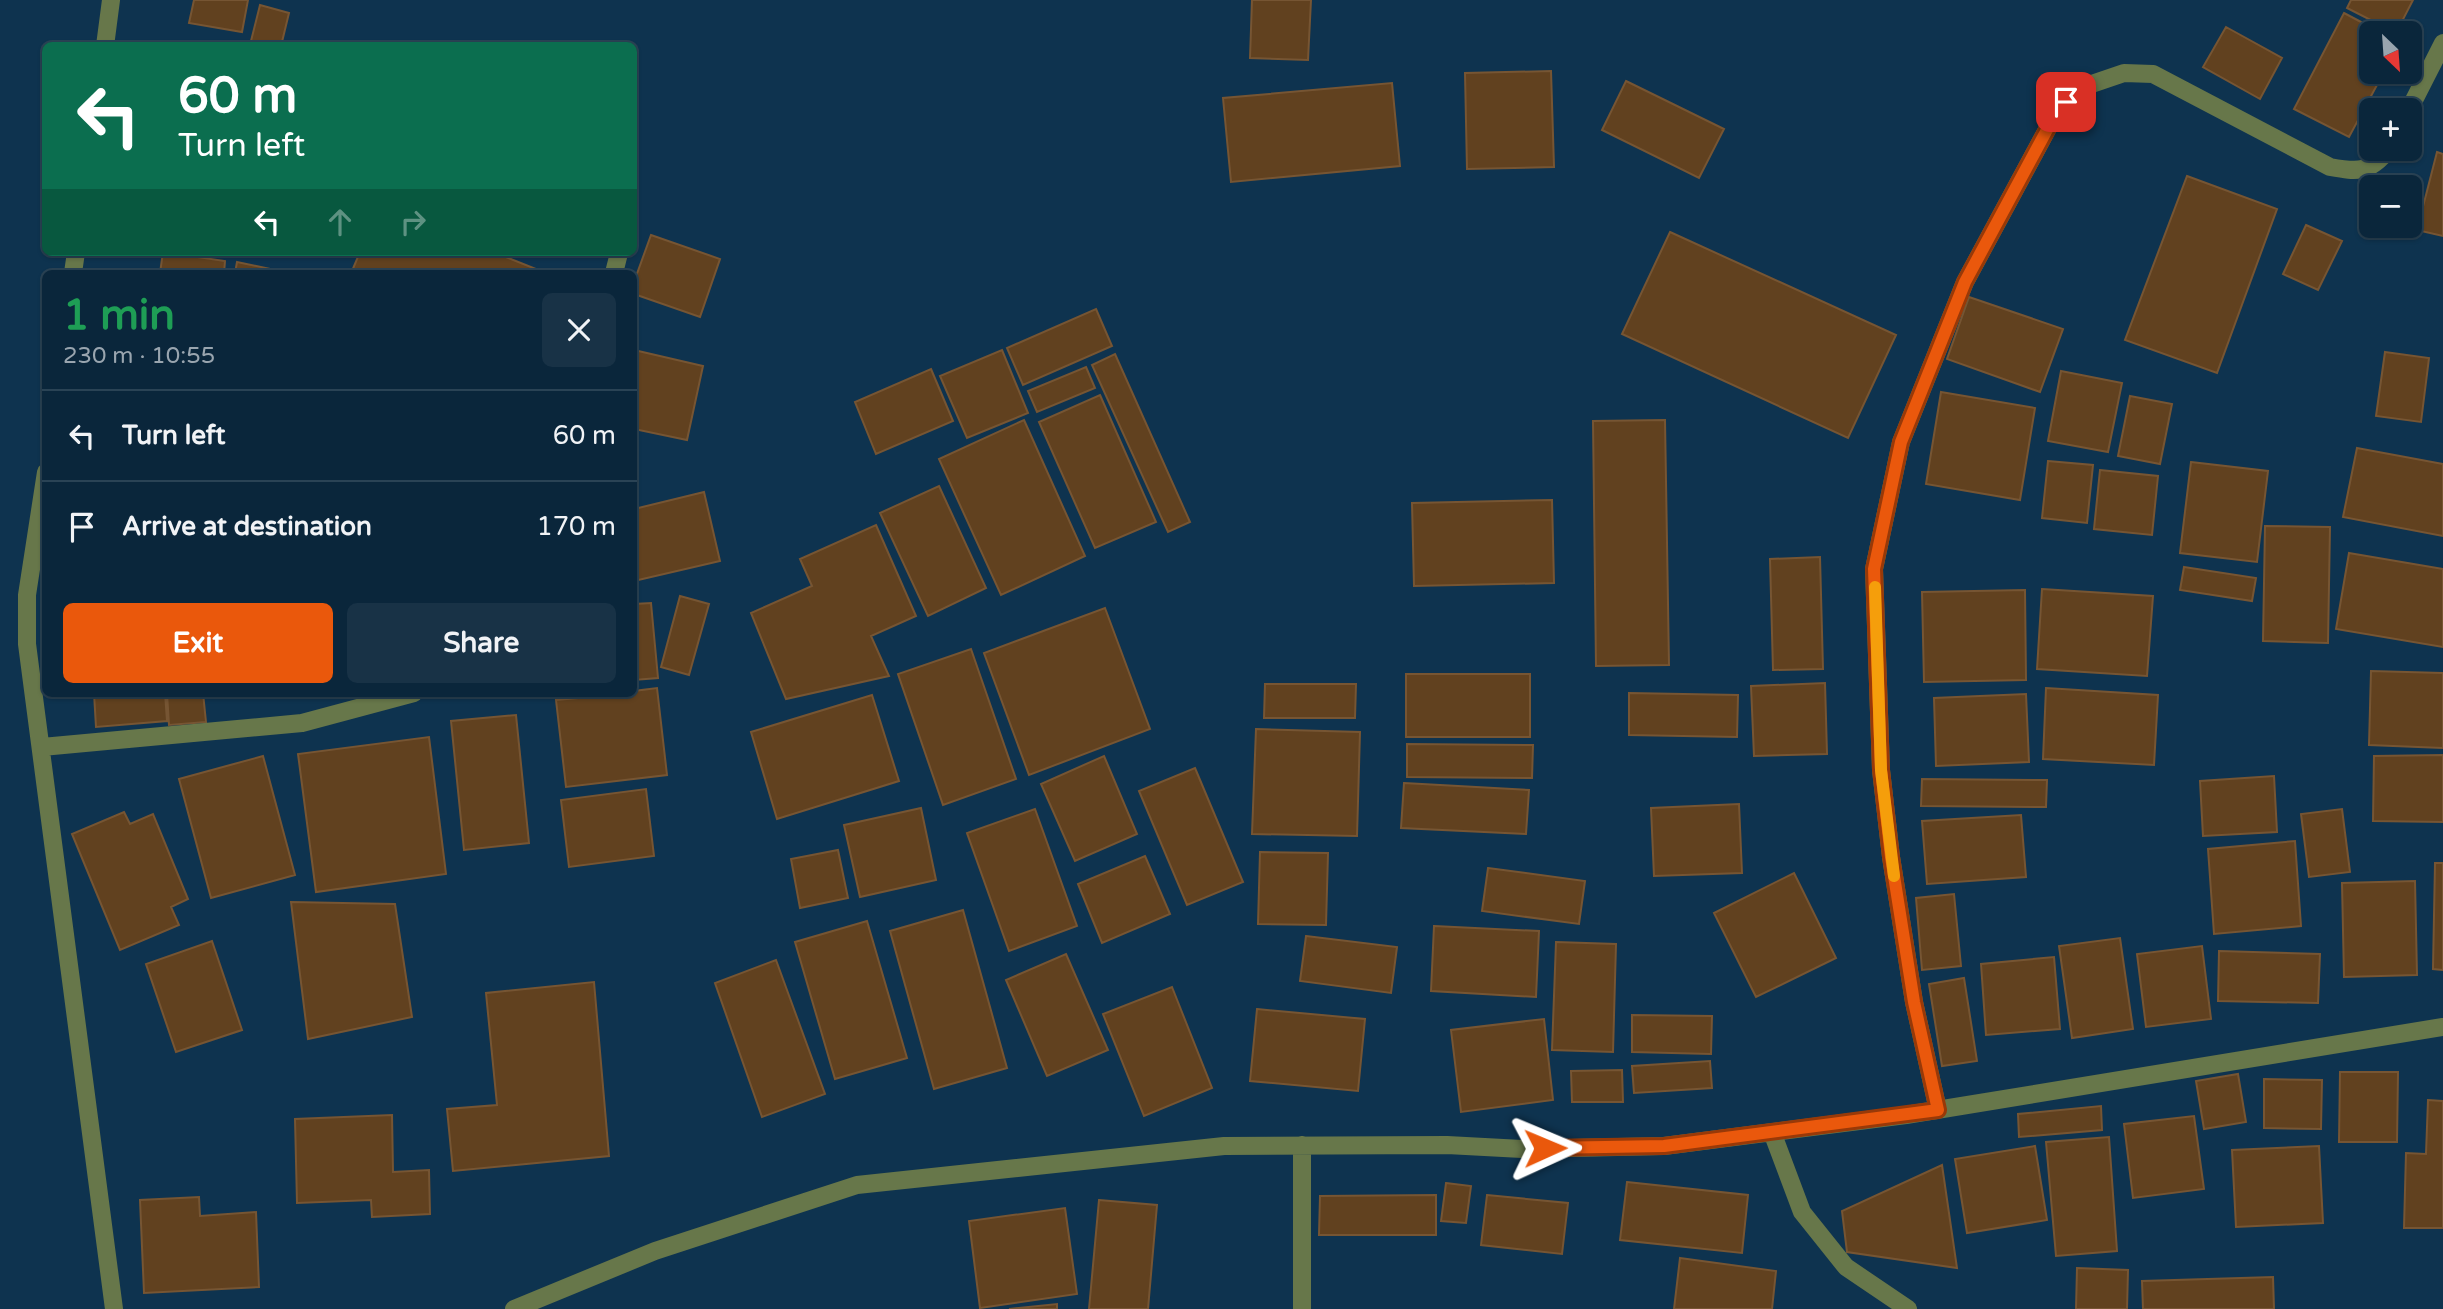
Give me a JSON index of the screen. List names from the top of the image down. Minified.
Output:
{"north":"bottom right","page":{"map_buttons":["+","−"],"turn":["60 m","Turn left"],"heading":["1 min","230 m · 10:55"],"list":[{"name":"Turn left","value":"60 m"},{"name":"Arrive at destination","value":"170 m"}],"buttons":["Exit","Share"]}}
